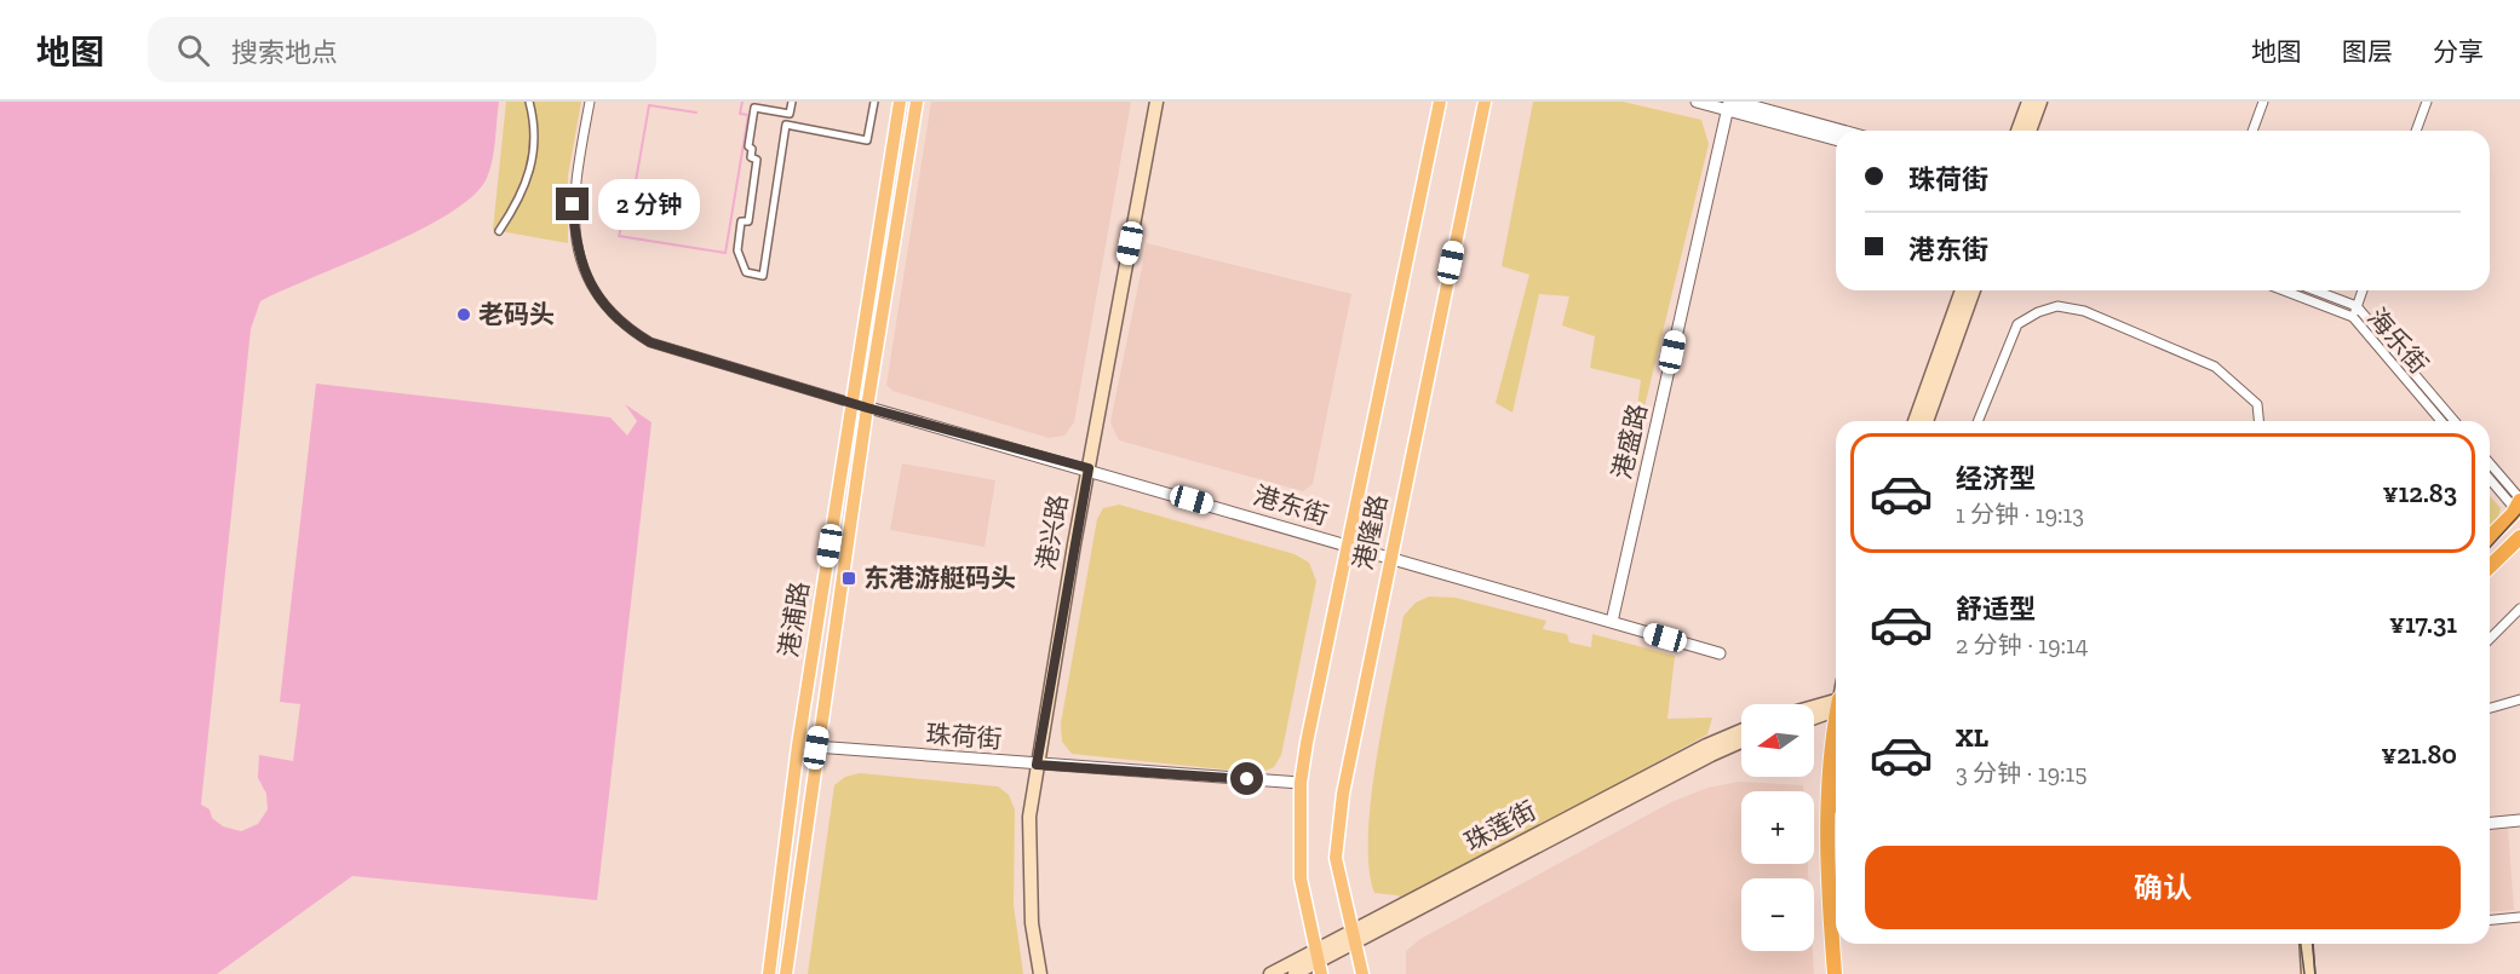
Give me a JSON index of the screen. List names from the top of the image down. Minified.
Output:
{"streets":{"main road":["港兴路","港隆路","港浦路","珠莲街"],"street":["海乐街","港盛路","港东街","珠荷街"]},"crossings":[["港盛路","港东街"],["港东街","港兴路"],["港东街","港隆路"],["港东街","港浦路"],["港兴路","珠荷街"],["港隆路","珠荷街"],["港隆路","珠莲街"],["港浦路","珠荷街"]],"places":{"other":["老码头"],"transit":["东港游艇码头"]},"north":"left","page":{"header":"地图","search":"搜索地点","nav":["地图","图层","分享"],"banner":["珠荷街","港东街"],"bubble":"2 分钟","list":[{"name":"经济型","note":"1 分钟 · 19:13","value":"¥12.83"},{"name":"舒适型","note":"2 分钟 · 19:14","value":"¥17.31"},{"name":"XL","note":"3 分钟 · 19:15","value":"¥21.80"}],"map_buttons":["+","−"],"buttons":"确认"}}
